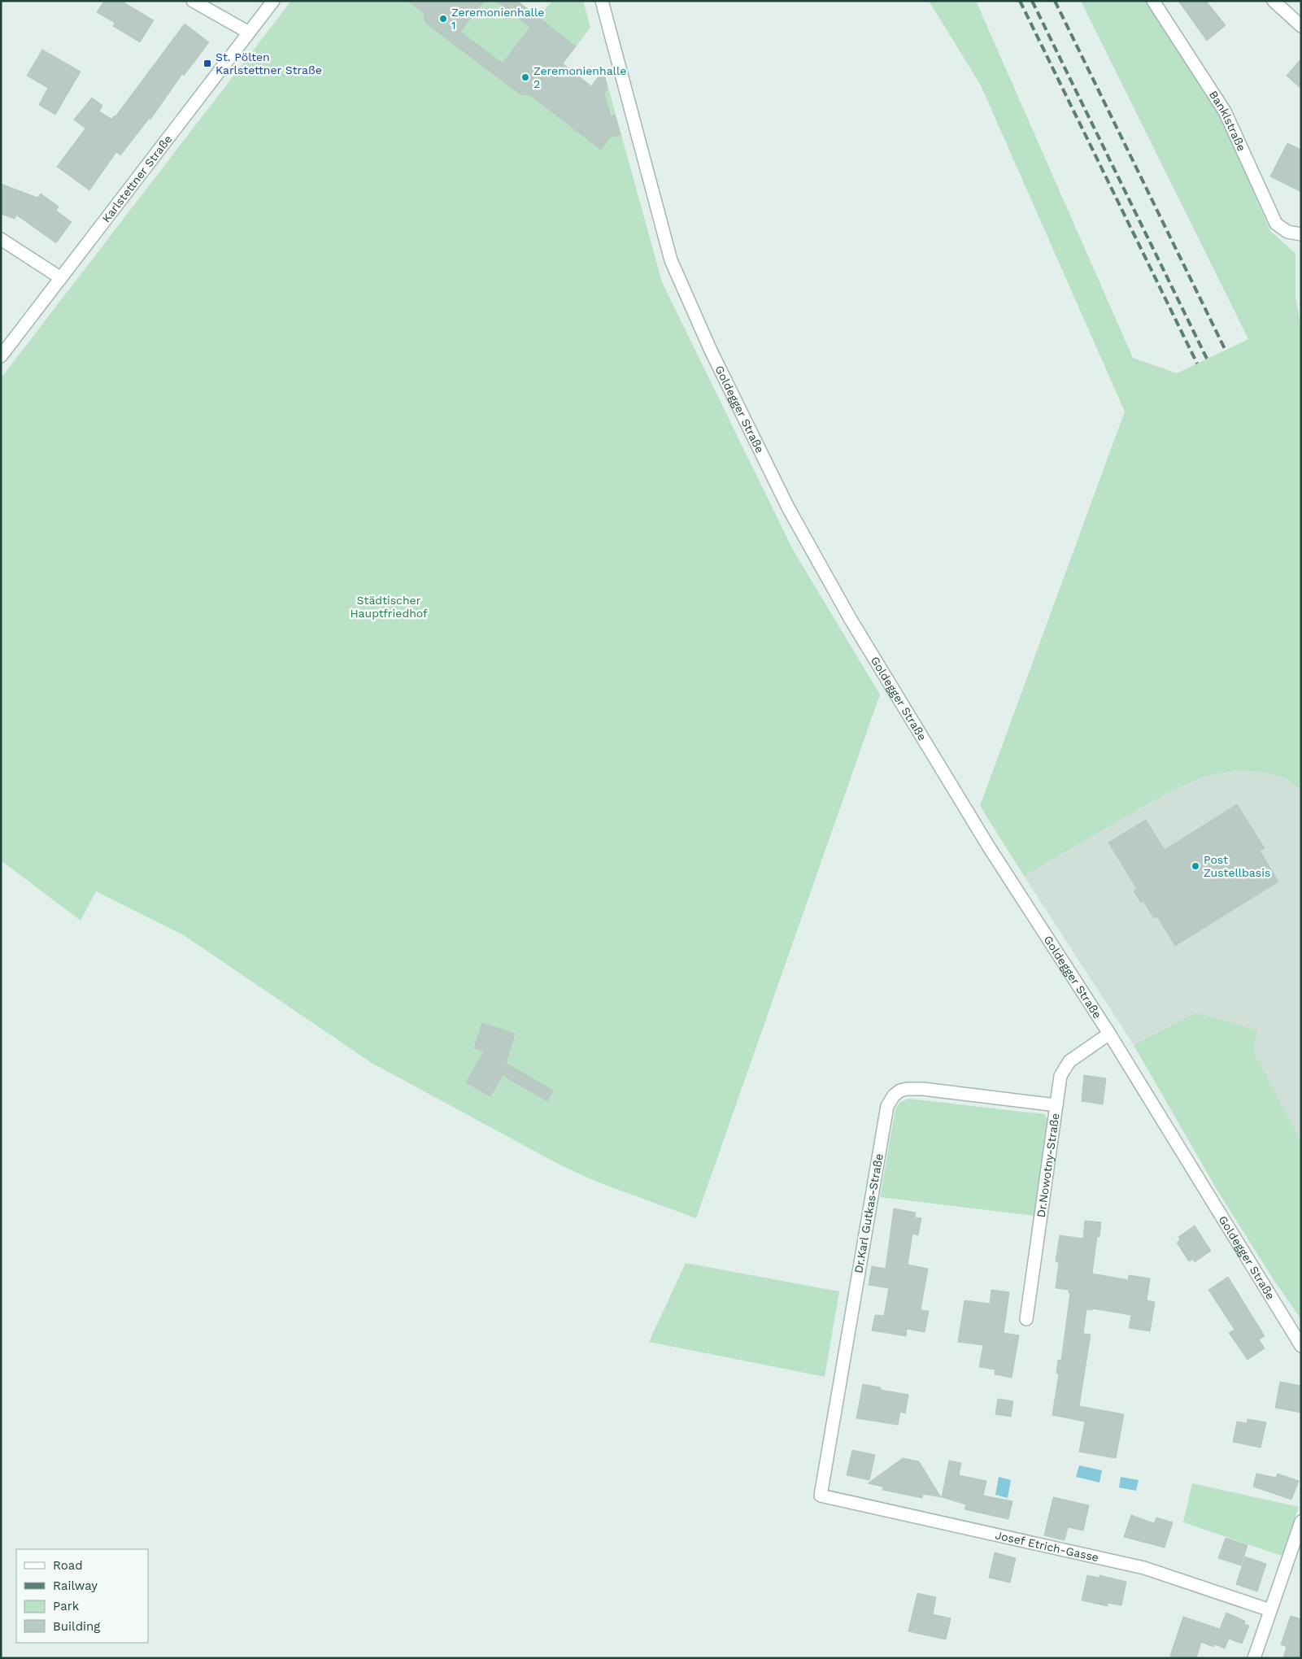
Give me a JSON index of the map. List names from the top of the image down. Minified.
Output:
{"streets":{"street":["Banklstraße","Karlstettner Straße","Goldegger Straße","Dr.Nowotny-Straße","Dr.Karl Gutkas-Straße","Josef Etrich-Gasse"]},"crossings":[["Goldegger Straße","Dr.Nowotny-Straße"],["Dr.Nowotny-Straße","Dr.Karl Gutkas-Straße"],["Dr.Karl Gutkas-Straße","Josef Etrich-Gasse"]],"parks":["Städtischer Hauptfriedhof"],"places":{"other":["Zeremonienhalle 1","Zeremonienhalle 2","Post Zustellbasis"],"transit":["St. Pölten Karlstettner Straße"]},"legend":["Road","Railway","Park","Building"]}
